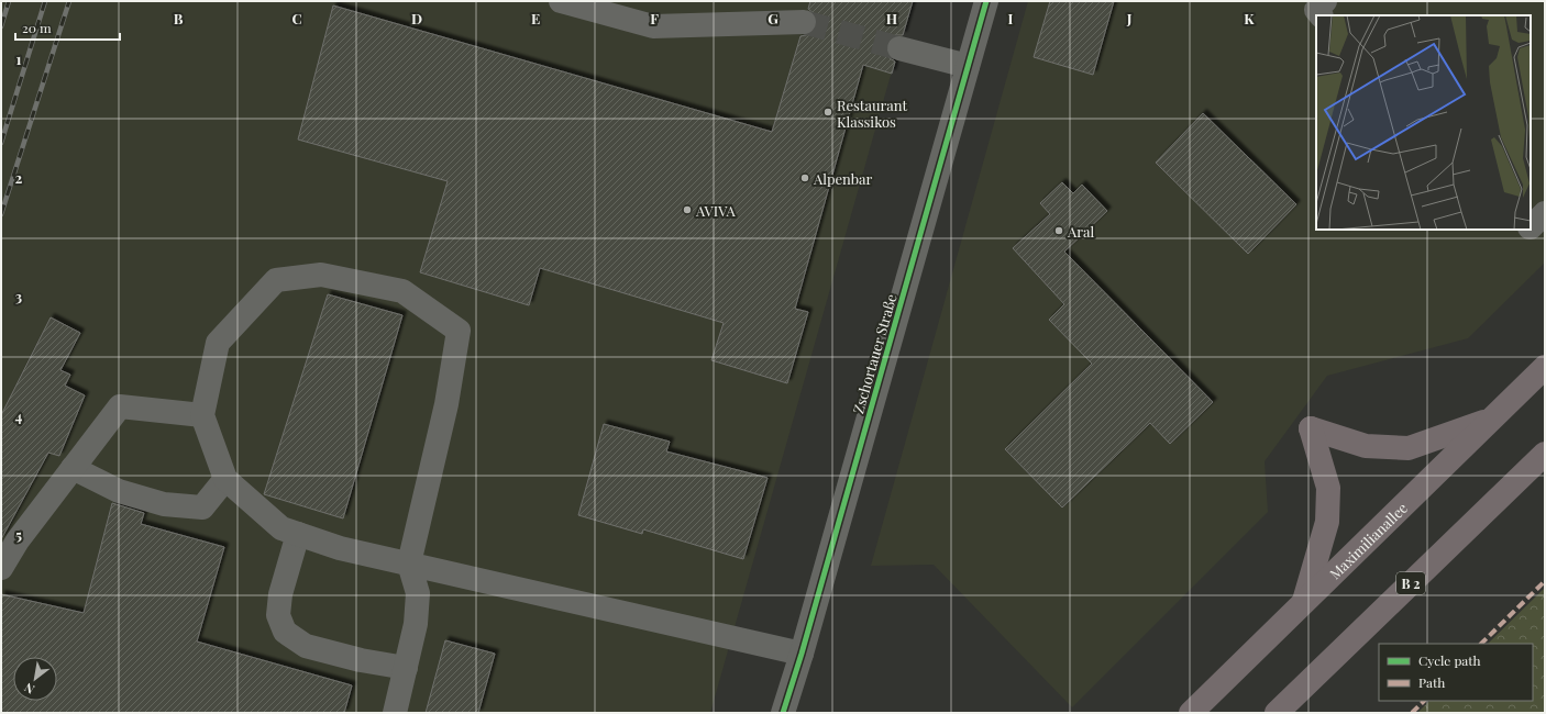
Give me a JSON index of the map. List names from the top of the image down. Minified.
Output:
{"streets":{"highway":["Maximilianallee","B 2"],"street":["Zschortauer Straße"]},"places":["Restaurant Klassikos","Alpenbar","AVIVA","Aral"],"legend":["Cycle path","Path"],"scale_bar":"20 m","north":"bottom left","grid":{"columns":["B","C","D","E","F","G","H","I","J","K"],"rows":["1","2","3","4","5"]}}
